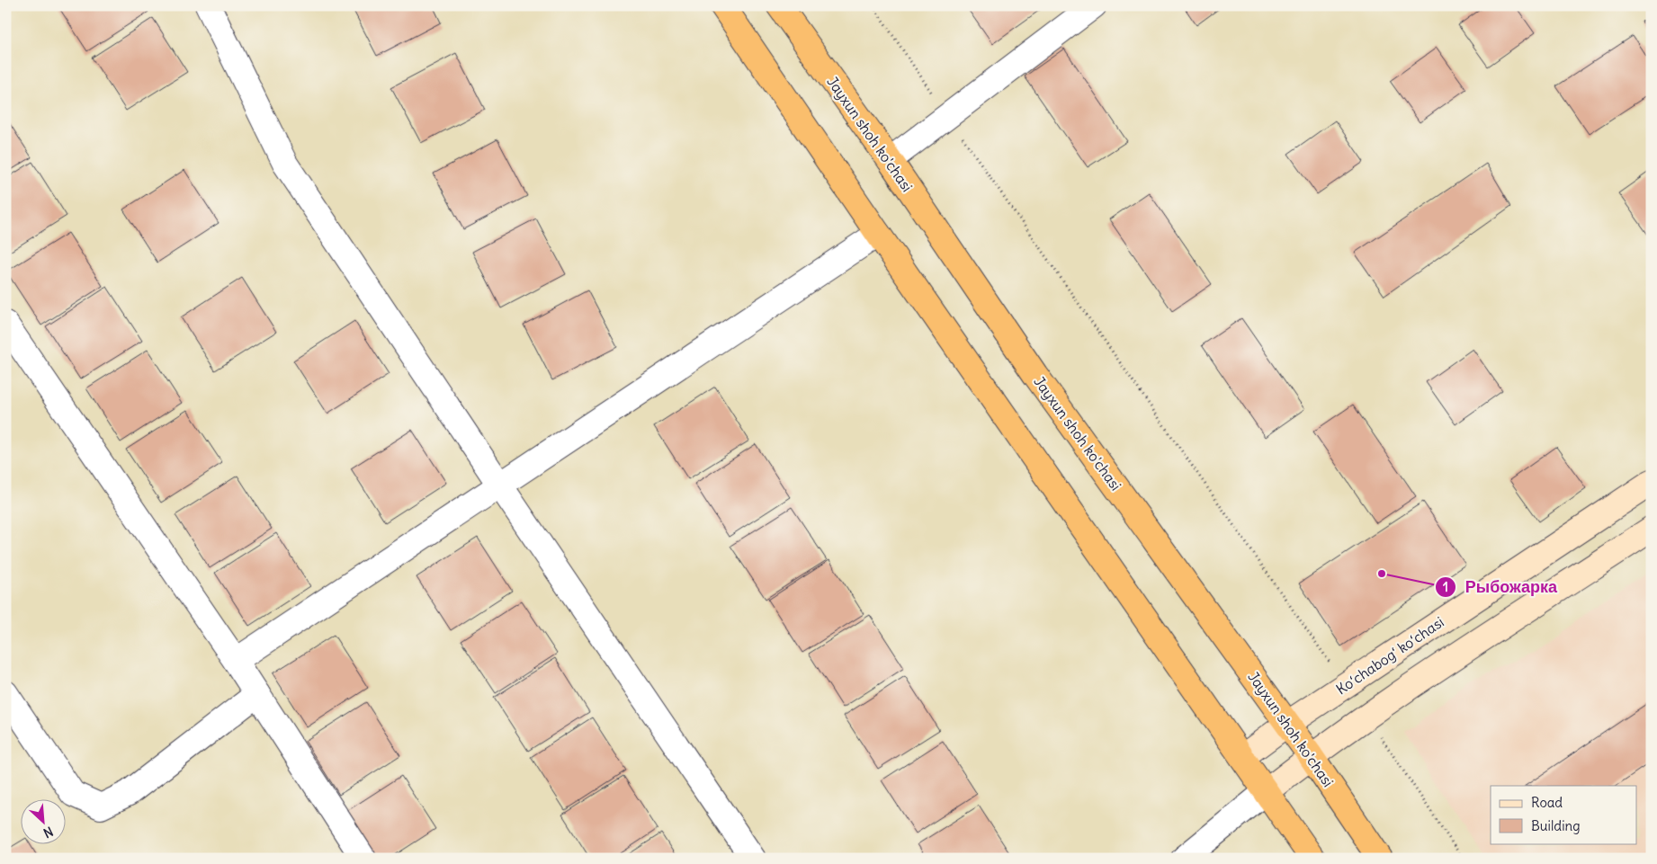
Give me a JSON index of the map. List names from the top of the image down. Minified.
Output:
{"streets":{"highway":["Jayxun shoh ko'chasi"],"main road":["Ko‘chabog‘ ko‘chasi"]},"crossings":[["Jayxun shoh ko'chasi","Ko‘chabog‘ ko‘chasi"]],"places":["Рыбожарка"],"legend":["Road","Building"],"north":"bottom right"}
